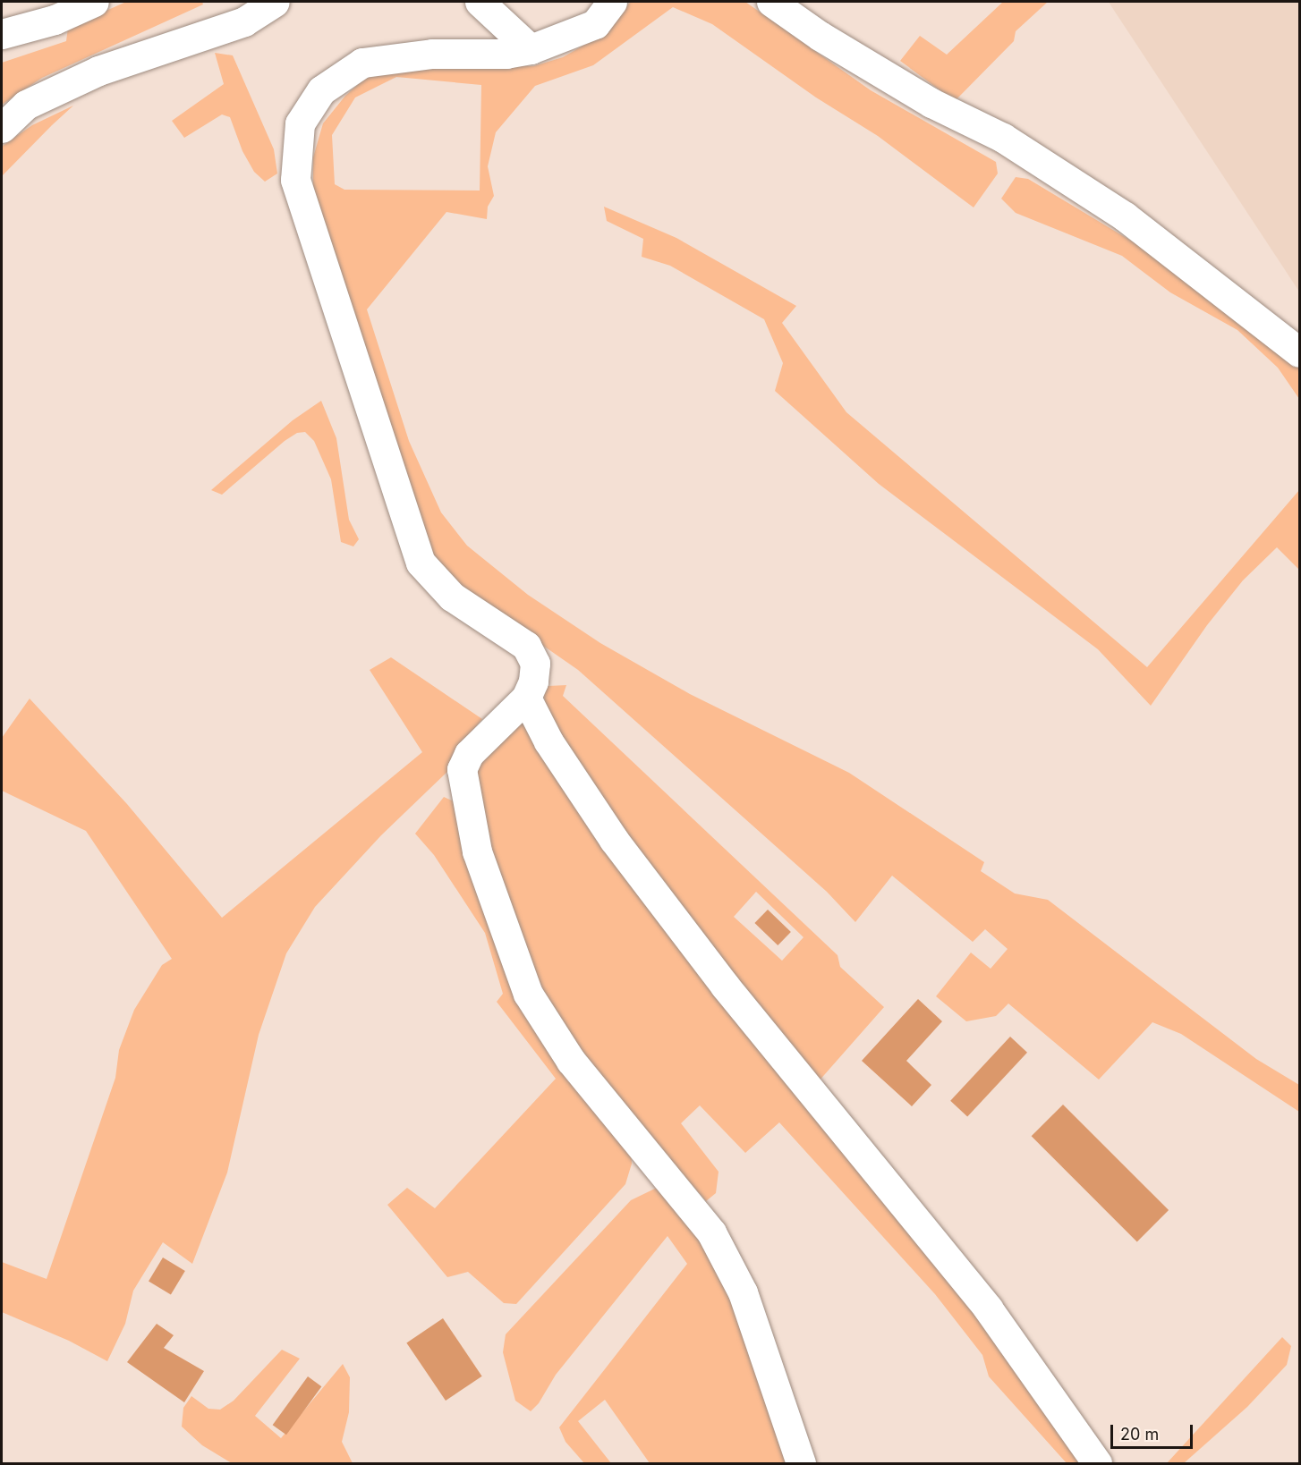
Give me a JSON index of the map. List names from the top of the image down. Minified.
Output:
{"scale_bar":"20 m"}
